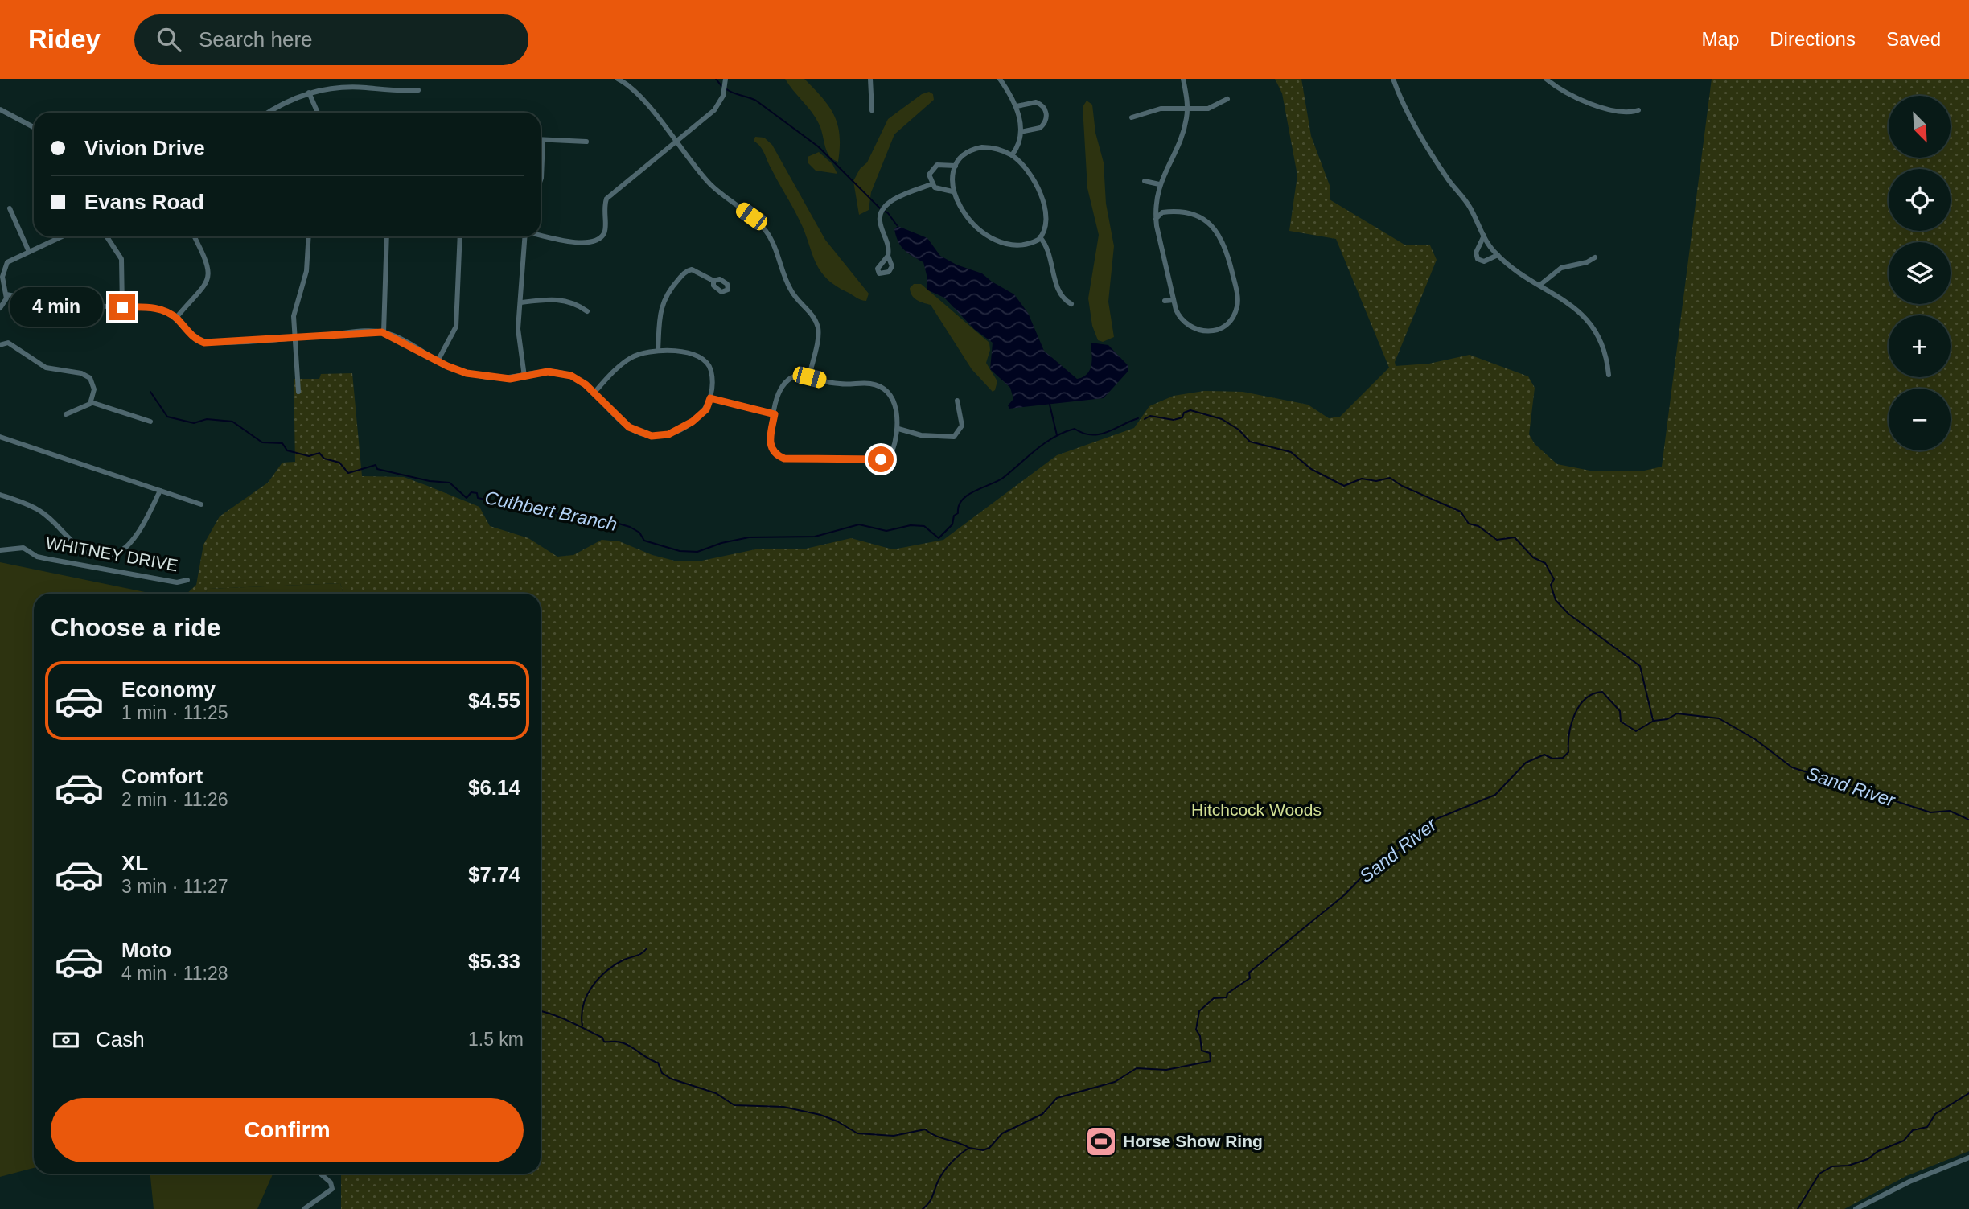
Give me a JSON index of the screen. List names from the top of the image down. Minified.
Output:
{"streets":{"street":["WHITNEY DRIVE"]},"water":["Cuthbert Branch","Sand River"],"parks":["Hitchcock Woods"],"places":{"sports":["Horse Show Ring"]},"north":"bottom right","page":{"header":"Ridey","search":"Search here","nav":["Map","Directions","Saved"],"map_buttons":["+","−"],"banner":["Vivion Drive","Evans Road"],"bubble":"4 min","heading":"Choose a ride","list":[{"name":"Economy","note":"1 min · 11:25","value":"$4.55"},{"name":"Comfort","note":"2 min · 11:26","value":"$6.14"},{"name":"XL","note":"3 min · 11:27","value":"$7.74"},{"name":"Moto","note":"4 min · 11:28","value":"$5.33"}],"pay":["Cash","1.5 km"],"buttons":"Confirm"}}
